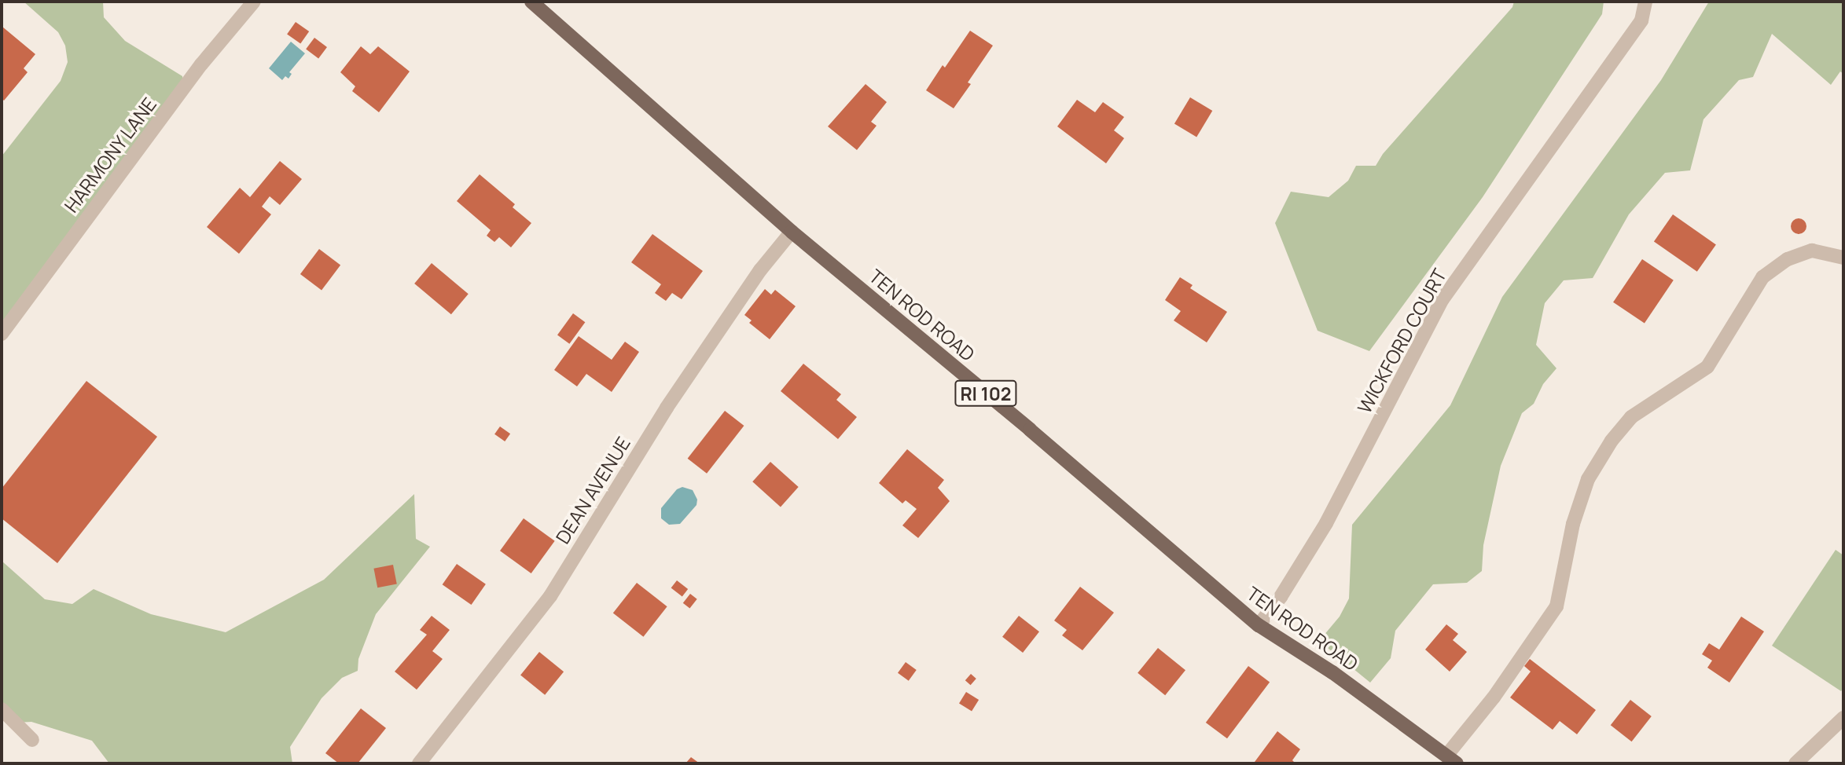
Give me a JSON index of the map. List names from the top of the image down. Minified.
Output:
{"streets":{"main road":["TEN ROD ROAD","RI 102"],"street":["HARMONY LANE","WICKFORD COURT","DEAN AVENUE"]},"crossings":[["TEN ROD ROAD","WICKFORD COURT"],["TEN ROD ROAD","DEAN AVENUE"]]}
